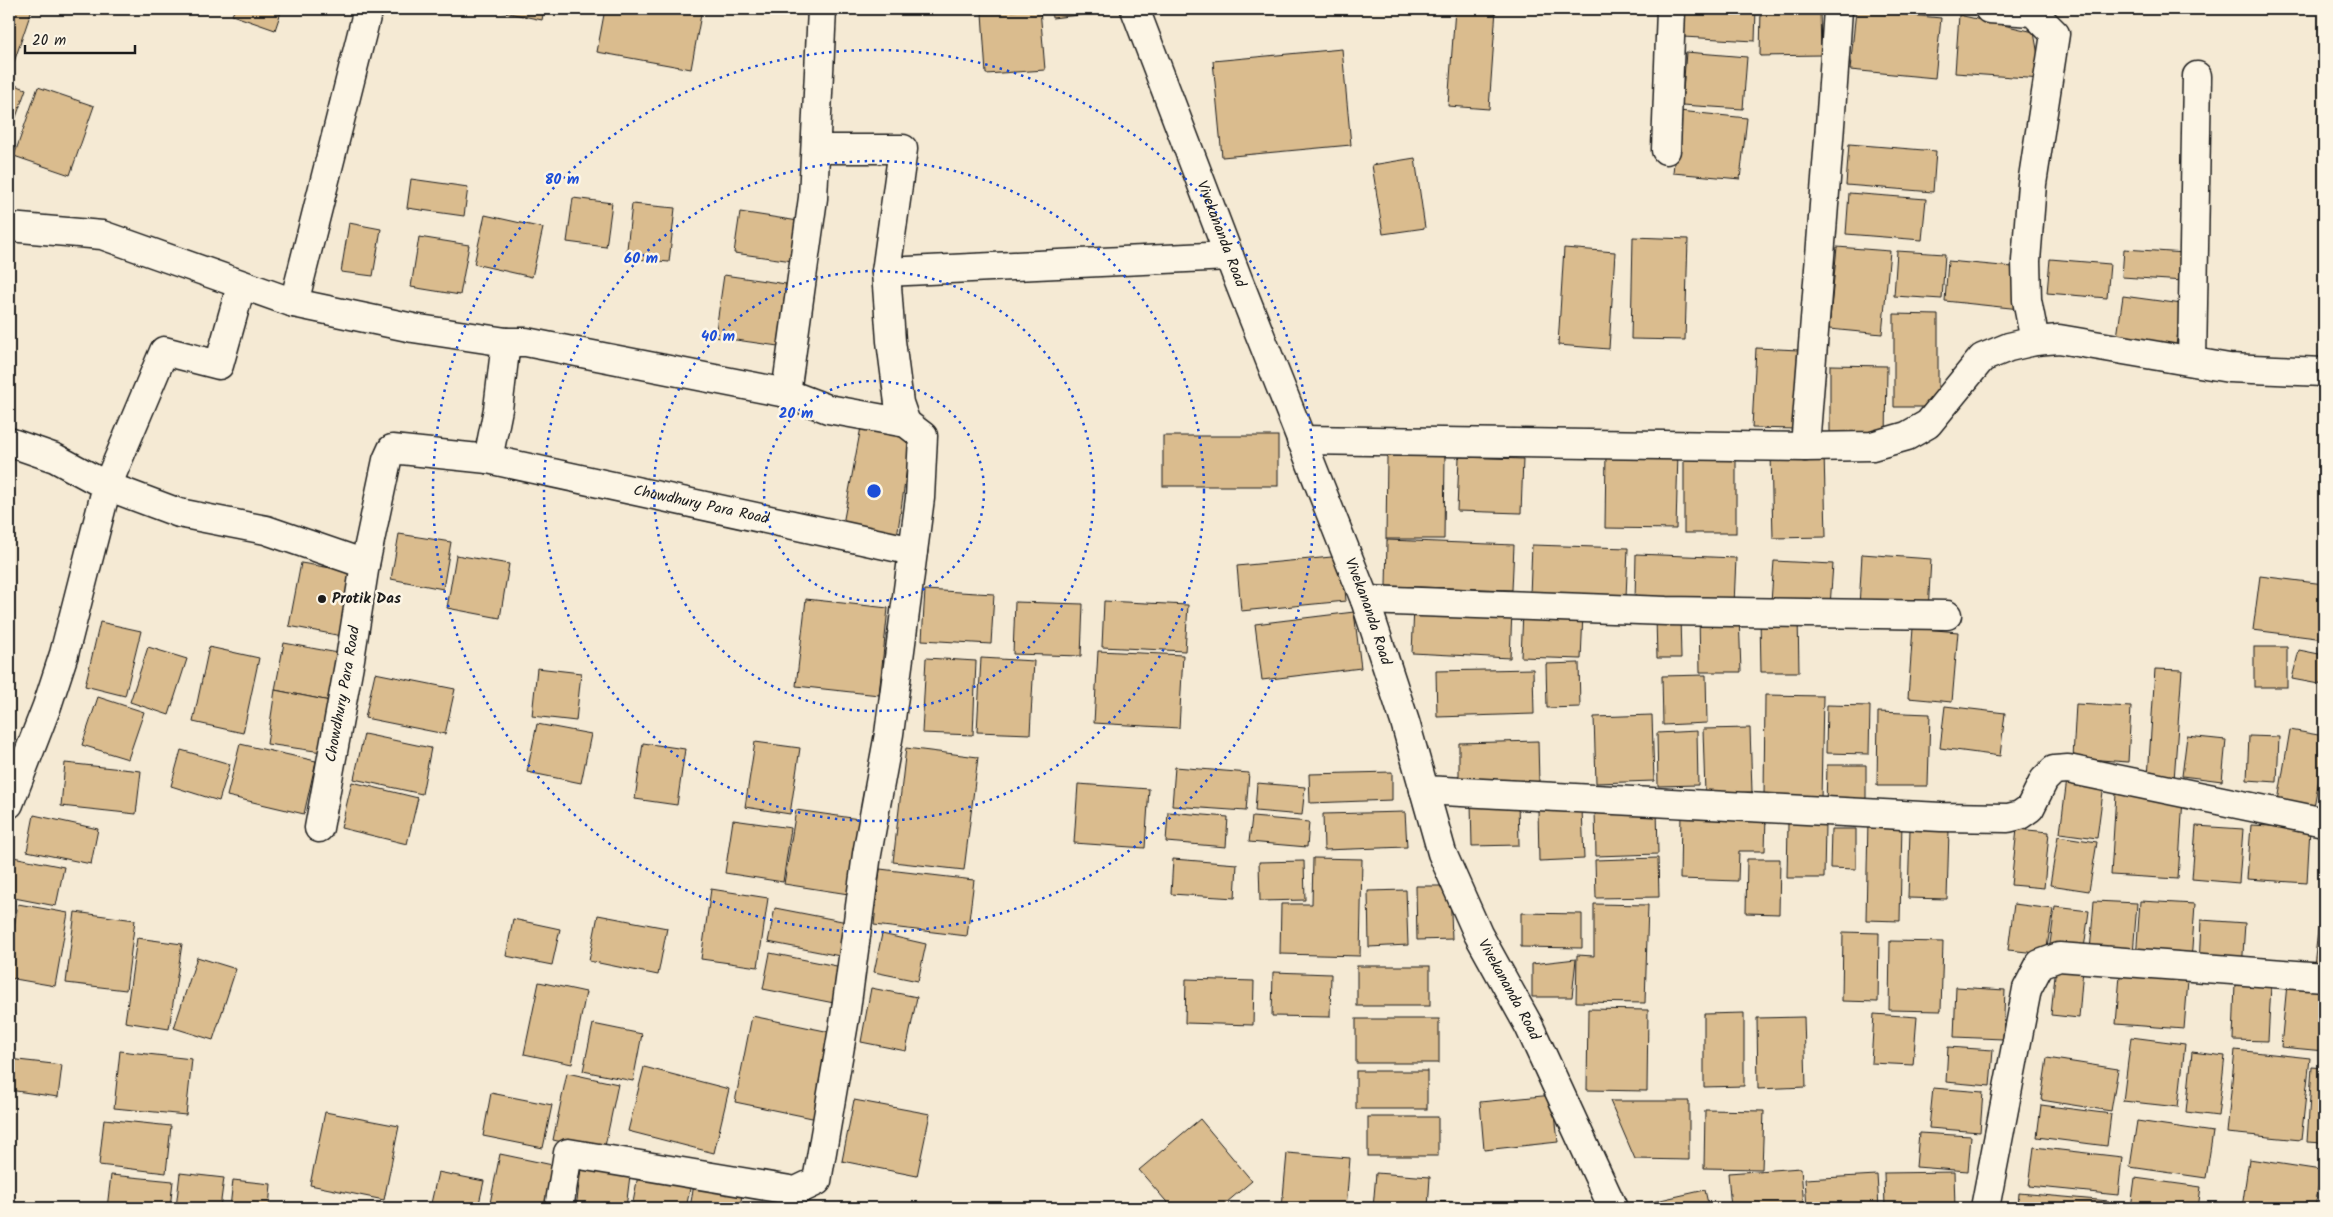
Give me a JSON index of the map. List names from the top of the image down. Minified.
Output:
{"streets":{"street":["Vivekananda Road","Chowdhury Para Road"]},"places":["Protik Das"],"scale_bar":"20 m","rings":["80 m","60 m","40 m","20 m"]}
